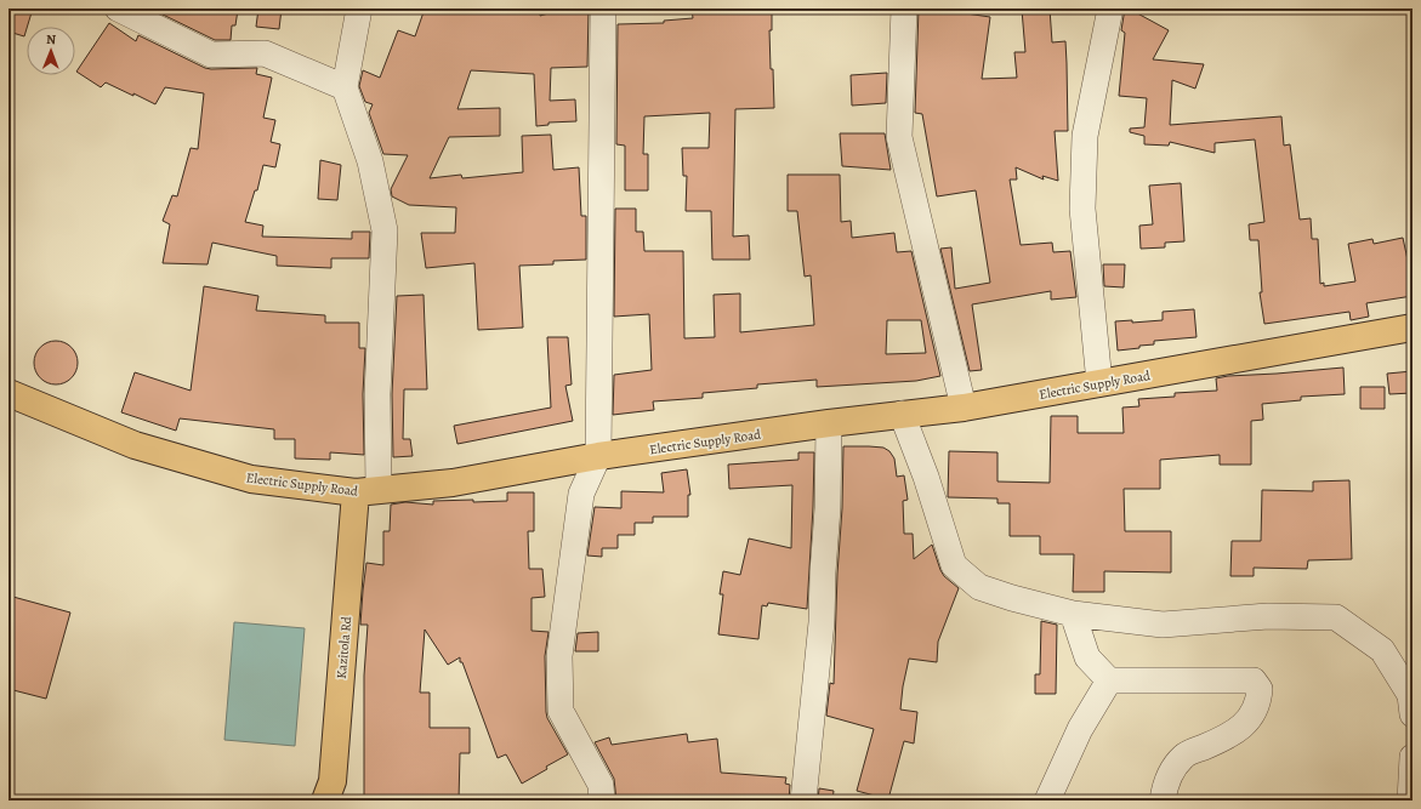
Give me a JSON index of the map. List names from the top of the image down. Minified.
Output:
{"streets":{"main road":["Electric Supply Road","Kazitola Rd"]},"crossings":[["Electric Supply Road","Kazitola Rd"]],"north":"top"}
